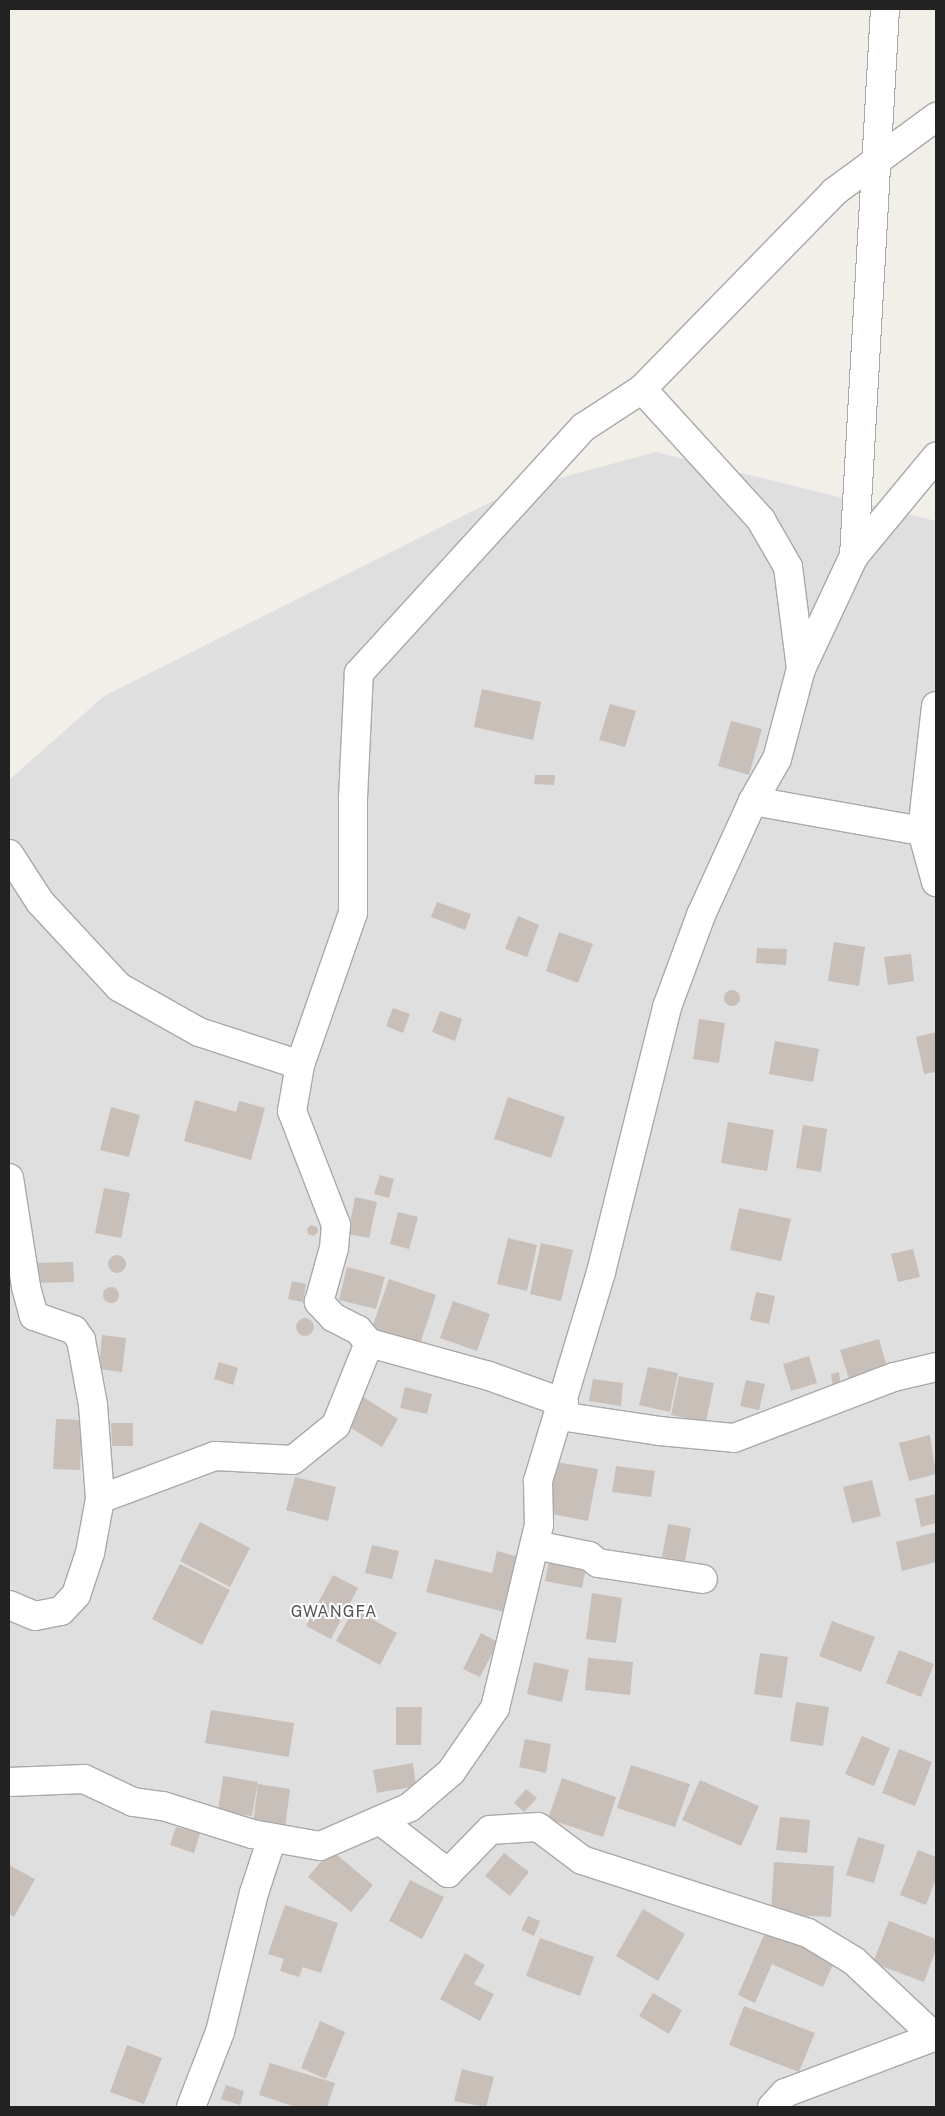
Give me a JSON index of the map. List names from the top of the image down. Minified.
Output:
{"districts":["GWANGFA"]}
